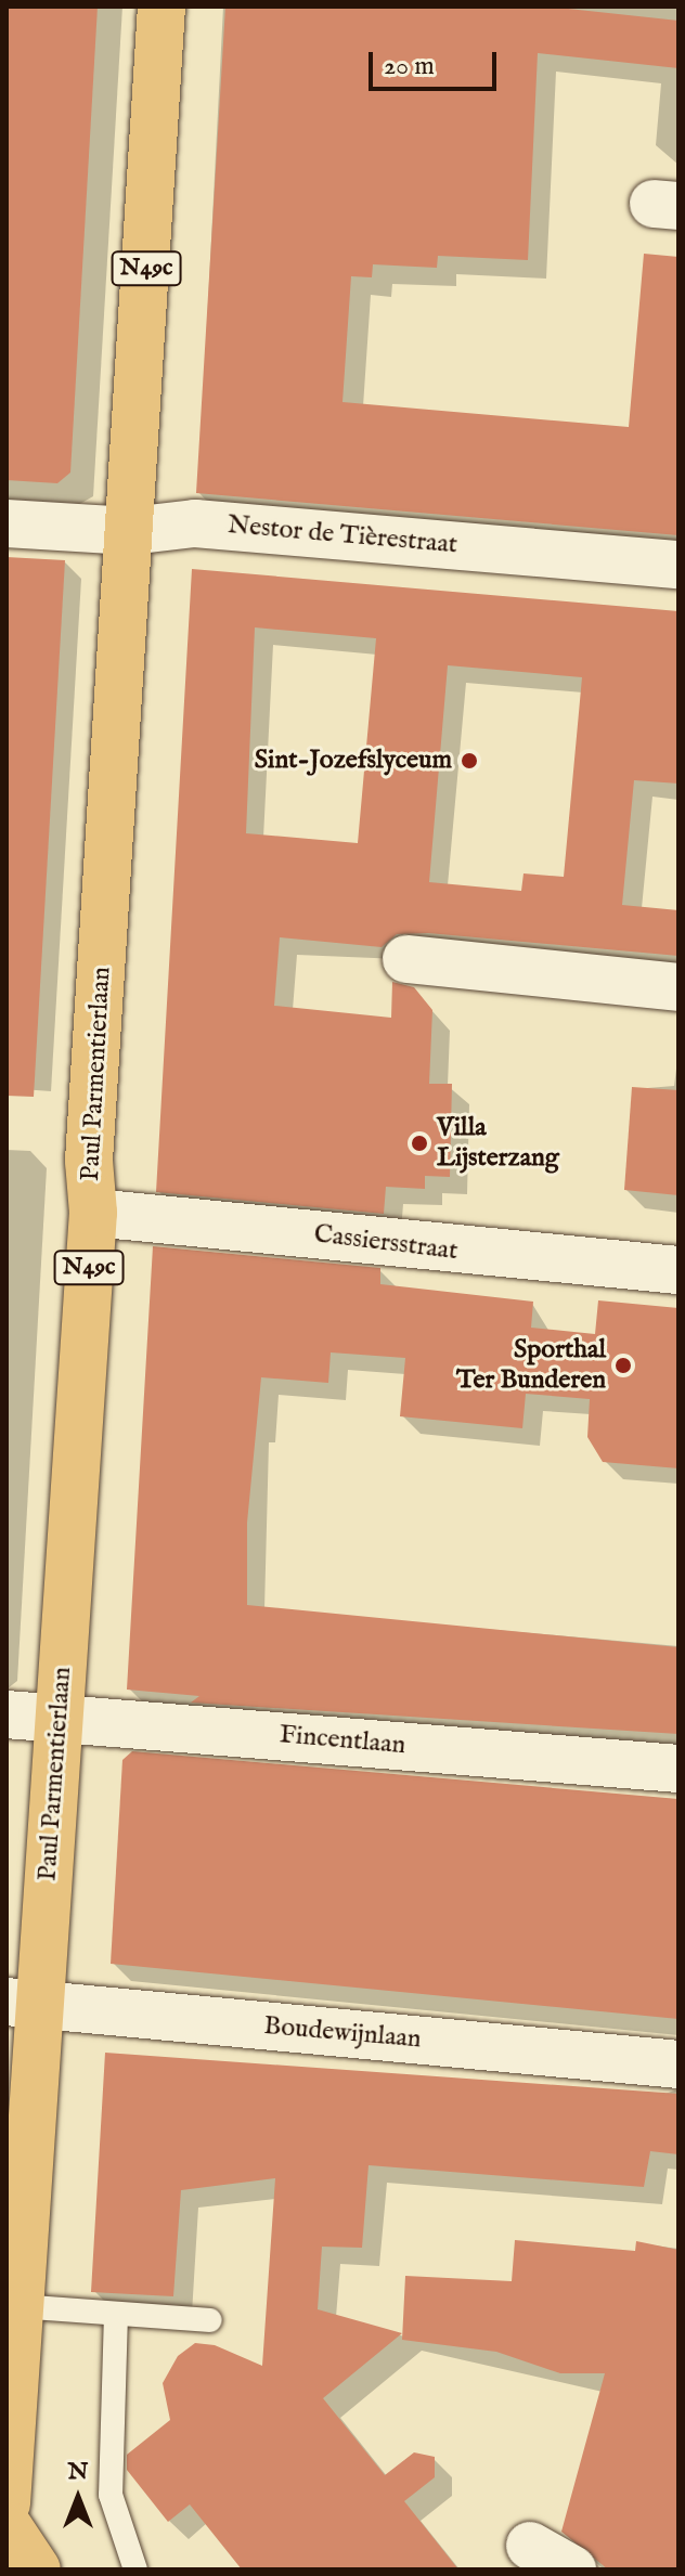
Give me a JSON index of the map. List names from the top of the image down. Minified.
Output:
{"streets":{"main road":["N49c","Paul Parmentierlaan"],"street":["Nestor de Tièrestraat","Cassiersstraat","Fincentlaan","Boudewijnlaan"]},"crossings":[["Nestor de Tièrestraat","Paul Parmentierlaan"],["Paul Parmentierlaan","Cassiersstraat"],["Paul Parmentierlaan","Fincentlaan"],["Paul Parmentierlaan","Boudewijnlaan"]],"places":["Sint-Jozefslyceum","Villa Lijsterzang","Sporthal Ter Bunderen"],"scale_bar":"20 m","north":"top"}
